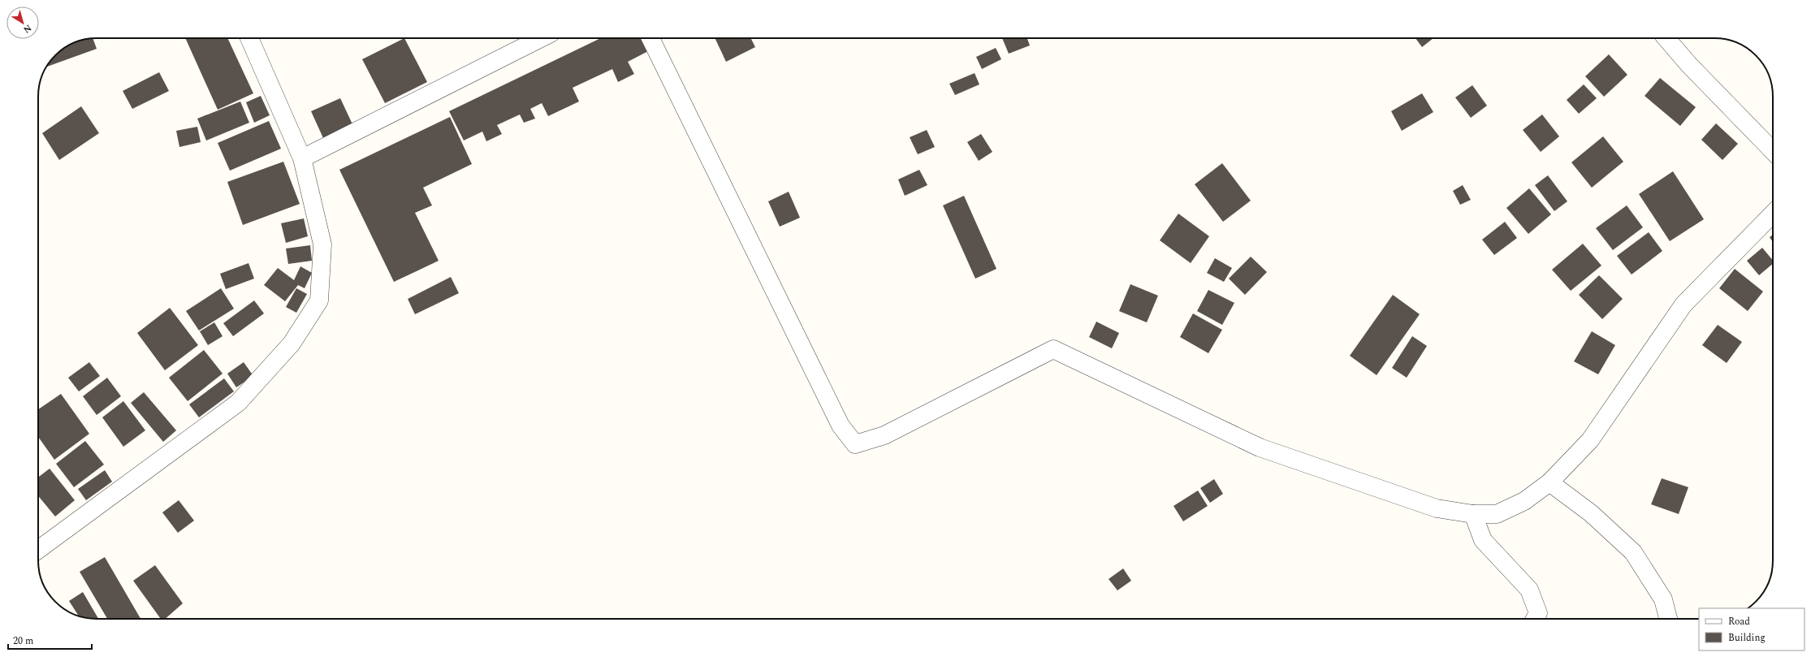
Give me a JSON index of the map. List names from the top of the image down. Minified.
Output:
{"legend":["Road","Building"],"scale_bar":"20 m","north":"bottom right"}
